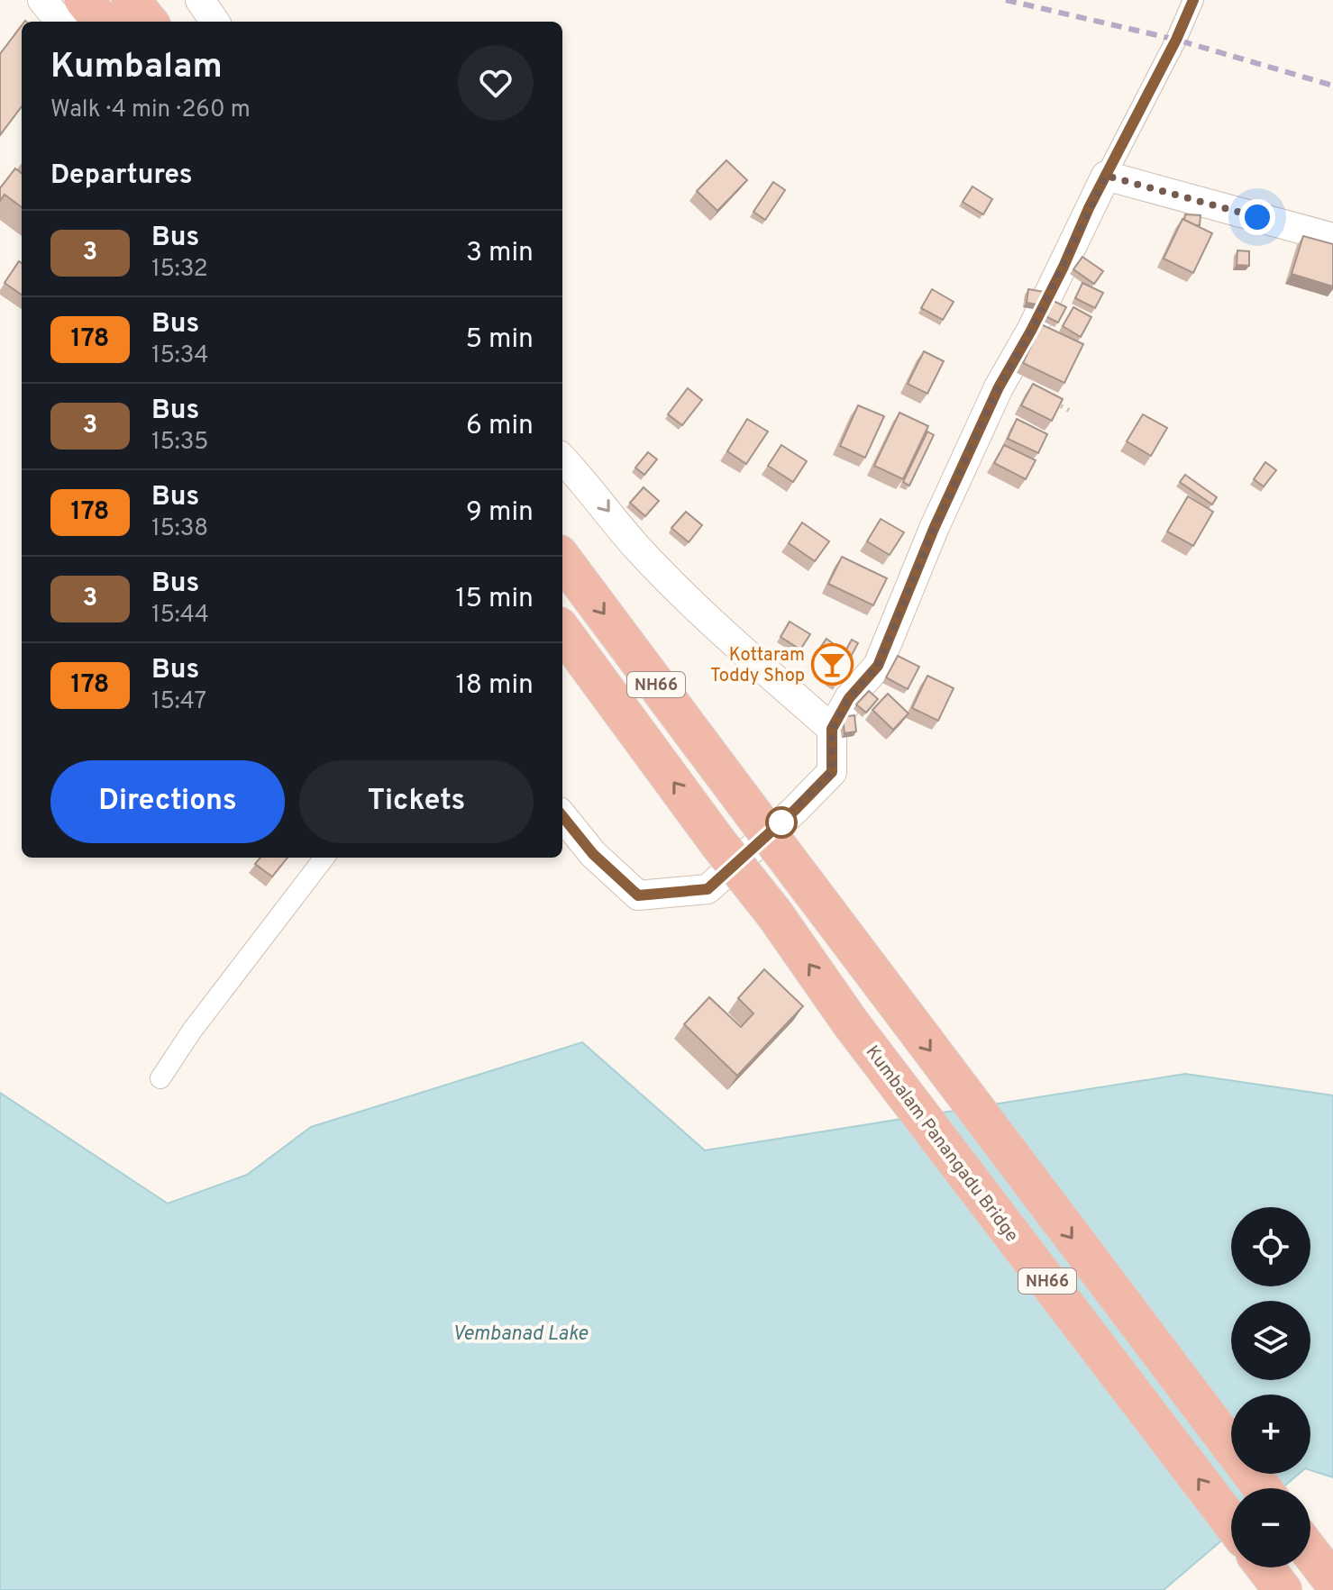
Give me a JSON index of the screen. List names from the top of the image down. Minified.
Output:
{"streets":{"highway":["NH66","Kumbalam Panangadu Bridge"]},"water":["Vembanad Lake"],"places":{"bar":["Kottaram Toddy Shop"]},"lines":["bus line 3"],"page":{"heading":[["Kumbalam","Walk · 4 min · 260 m"],"Departures"],"list":[{"mark":"3","name":"Bus","note":"15:32","value":"3 min"},{"mark":"178","name":"Bus","note":"15:34","value":"5 min"},{"mark":"3","name":"Bus","note":"15:35","value":"6 min"},{"mark":"178","name":"Bus","note":"15:38","value":"9 min"},{"mark":"3","name":"Bus","note":"15:44","value":"15 min"},{"mark":"178","name":"Bus","note":"15:47","value":"18 min"}],"buttons":["Directions","Tickets"],"map_buttons":["+","−"]}}
